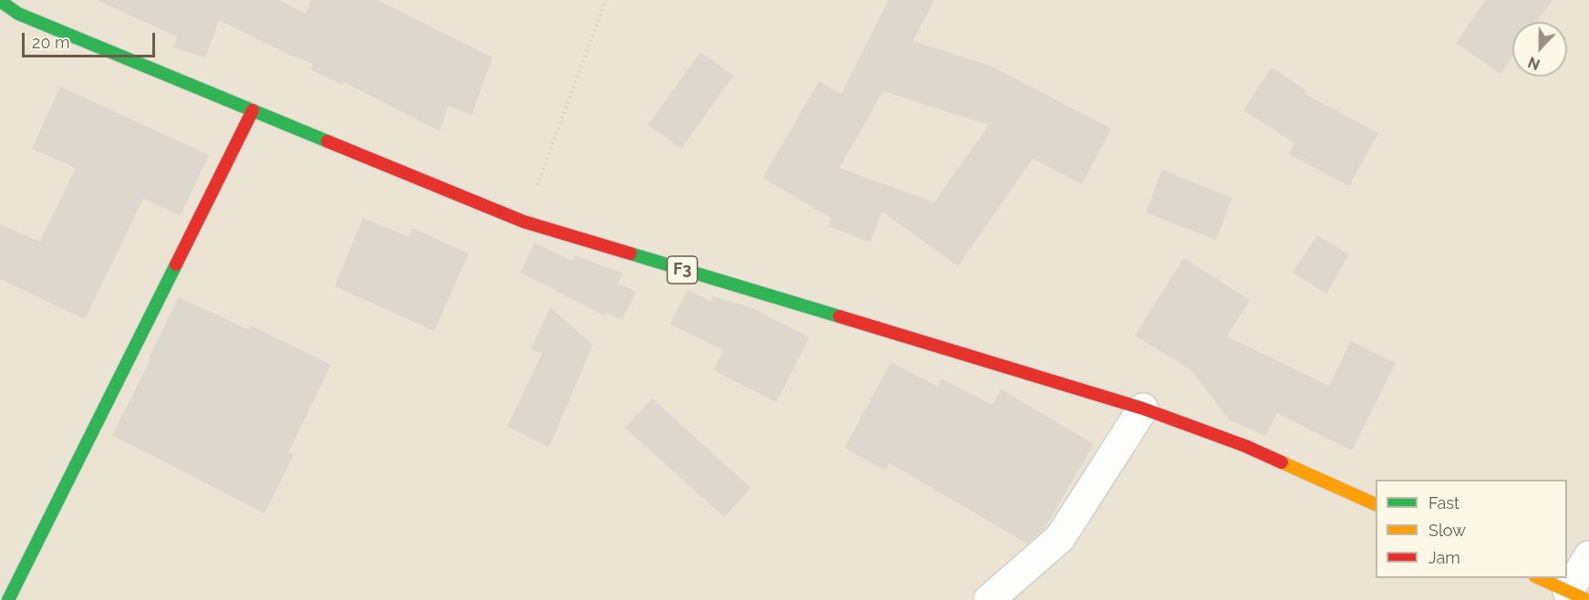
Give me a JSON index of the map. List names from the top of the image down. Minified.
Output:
{"streets":{"main road":["F3"]},"legend":["Fast","Slow","Jam"],"scale_bar":"20 m","north":"bottom"}
